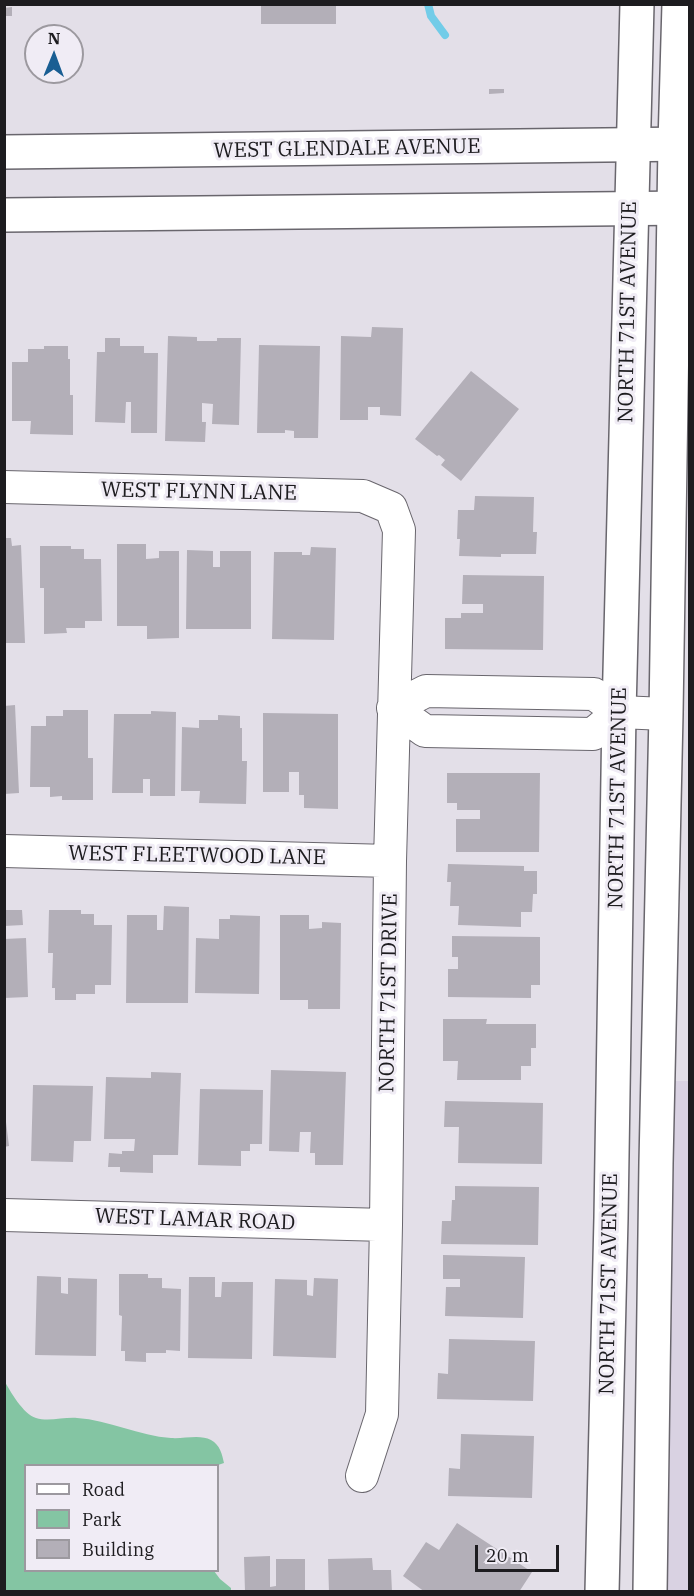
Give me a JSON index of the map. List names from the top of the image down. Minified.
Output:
{"streets":{"street":["WEST GLENDALE AVENUE","NORTH 71ST AVENUE","WEST FLYNN LANE","WEST FLEETWOOD LANE","NORTH 71ST DRIVE","WEST LAMAR ROAD"]},"crossings":[["WEST GLENDALE AVENUE","NORTH 71ST AVENUE"],["WEST FLYNN LANE","NORTH 71ST DRIVE"],["WEST FLEETWOOD LANE","NORTH 71ST DRIVE"],["NORTH 71ST DRIVE","WEST LAMAR ROAD"]],"legend":["Road","Park","Building"],"scale_bar":"20 m","north":"top"}
